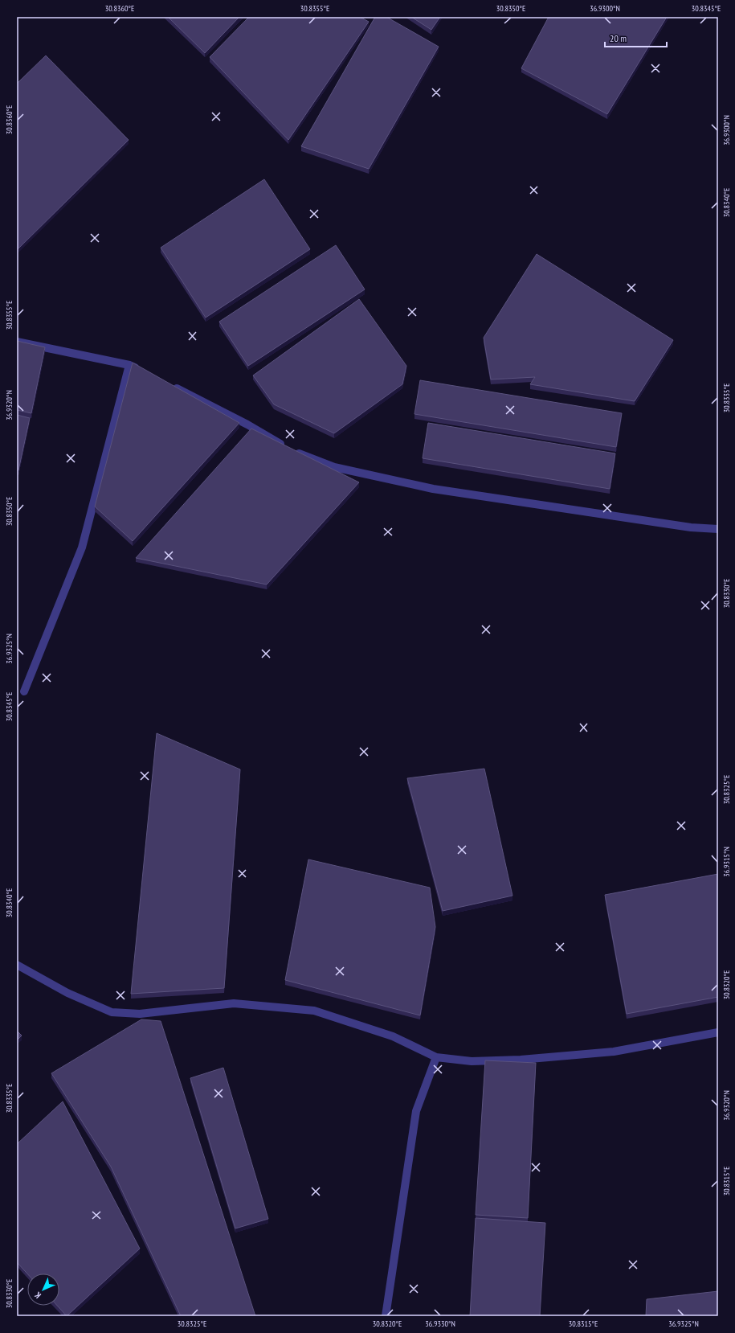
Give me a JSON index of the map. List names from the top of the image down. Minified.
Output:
{"scale_bar":"20 m","north":"bottom left","coordinates":["30.8360°E","30.8355°E","30.8350°E","36.9300°N","30.8345°E","30.8340°E","30.8335°E","36.9320°N","30.8330°E","36.9325°N","30.8325°E","36.9315°N","30.8320°E","30.8315°E","36.9330°N"]}
